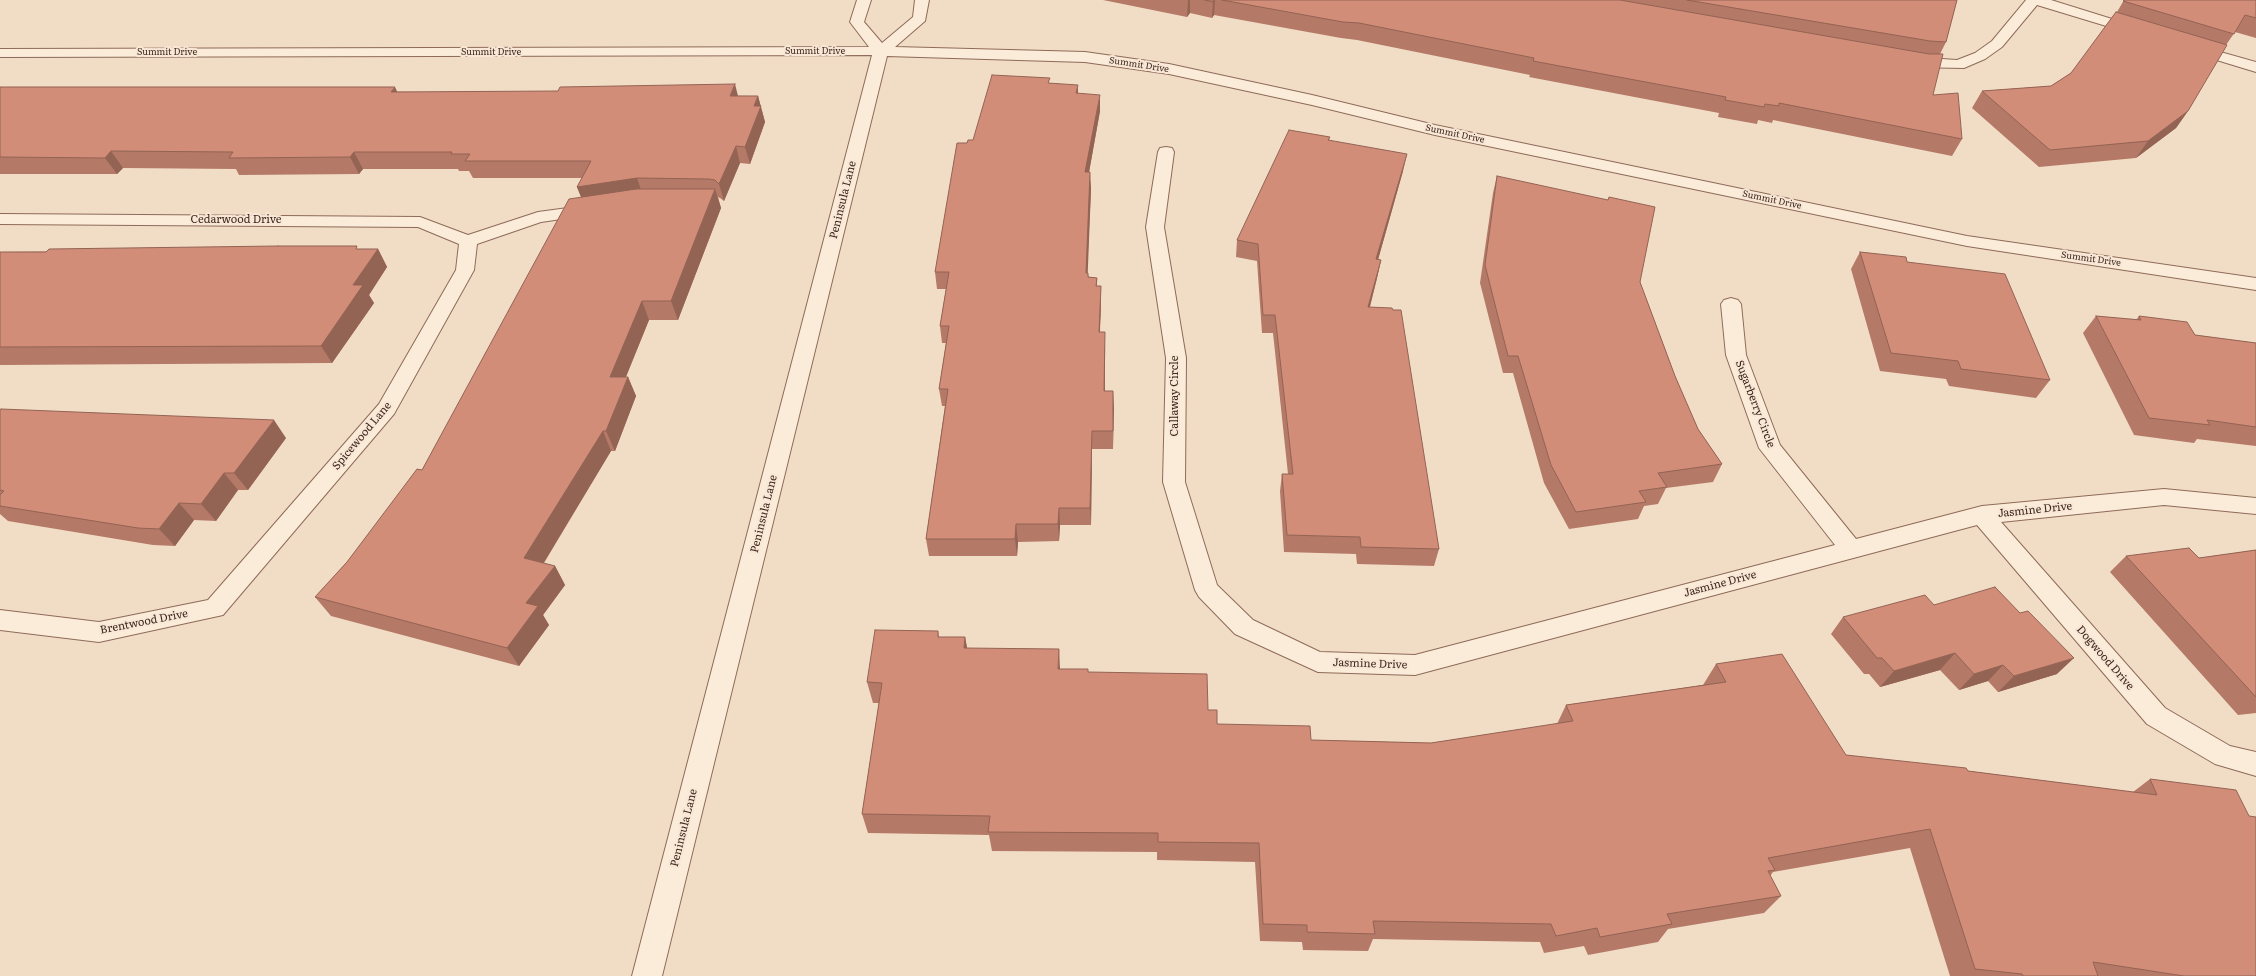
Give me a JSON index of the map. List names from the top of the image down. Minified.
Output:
{"streets":{"street":["Summit Drive","Peninsula Lane","Cedarwood Drive","Callaway Circle","Sugarberry Circle","Spicewood Lane","Jasmine Drive","Brentwood Drive","Dogwood Drive"]},"crossings":[["Summit Drive","Peninsula Lane"],["Cedarwood Drive","Spicewood Lane"],["Callaway Circle","Jasmine Drive"],["Sugarberry Circle","Jasmine Drive"],["Spicewood Lane","Brentwood Drive"],["Jasmine Drive","Dogwood Drive"]]}
